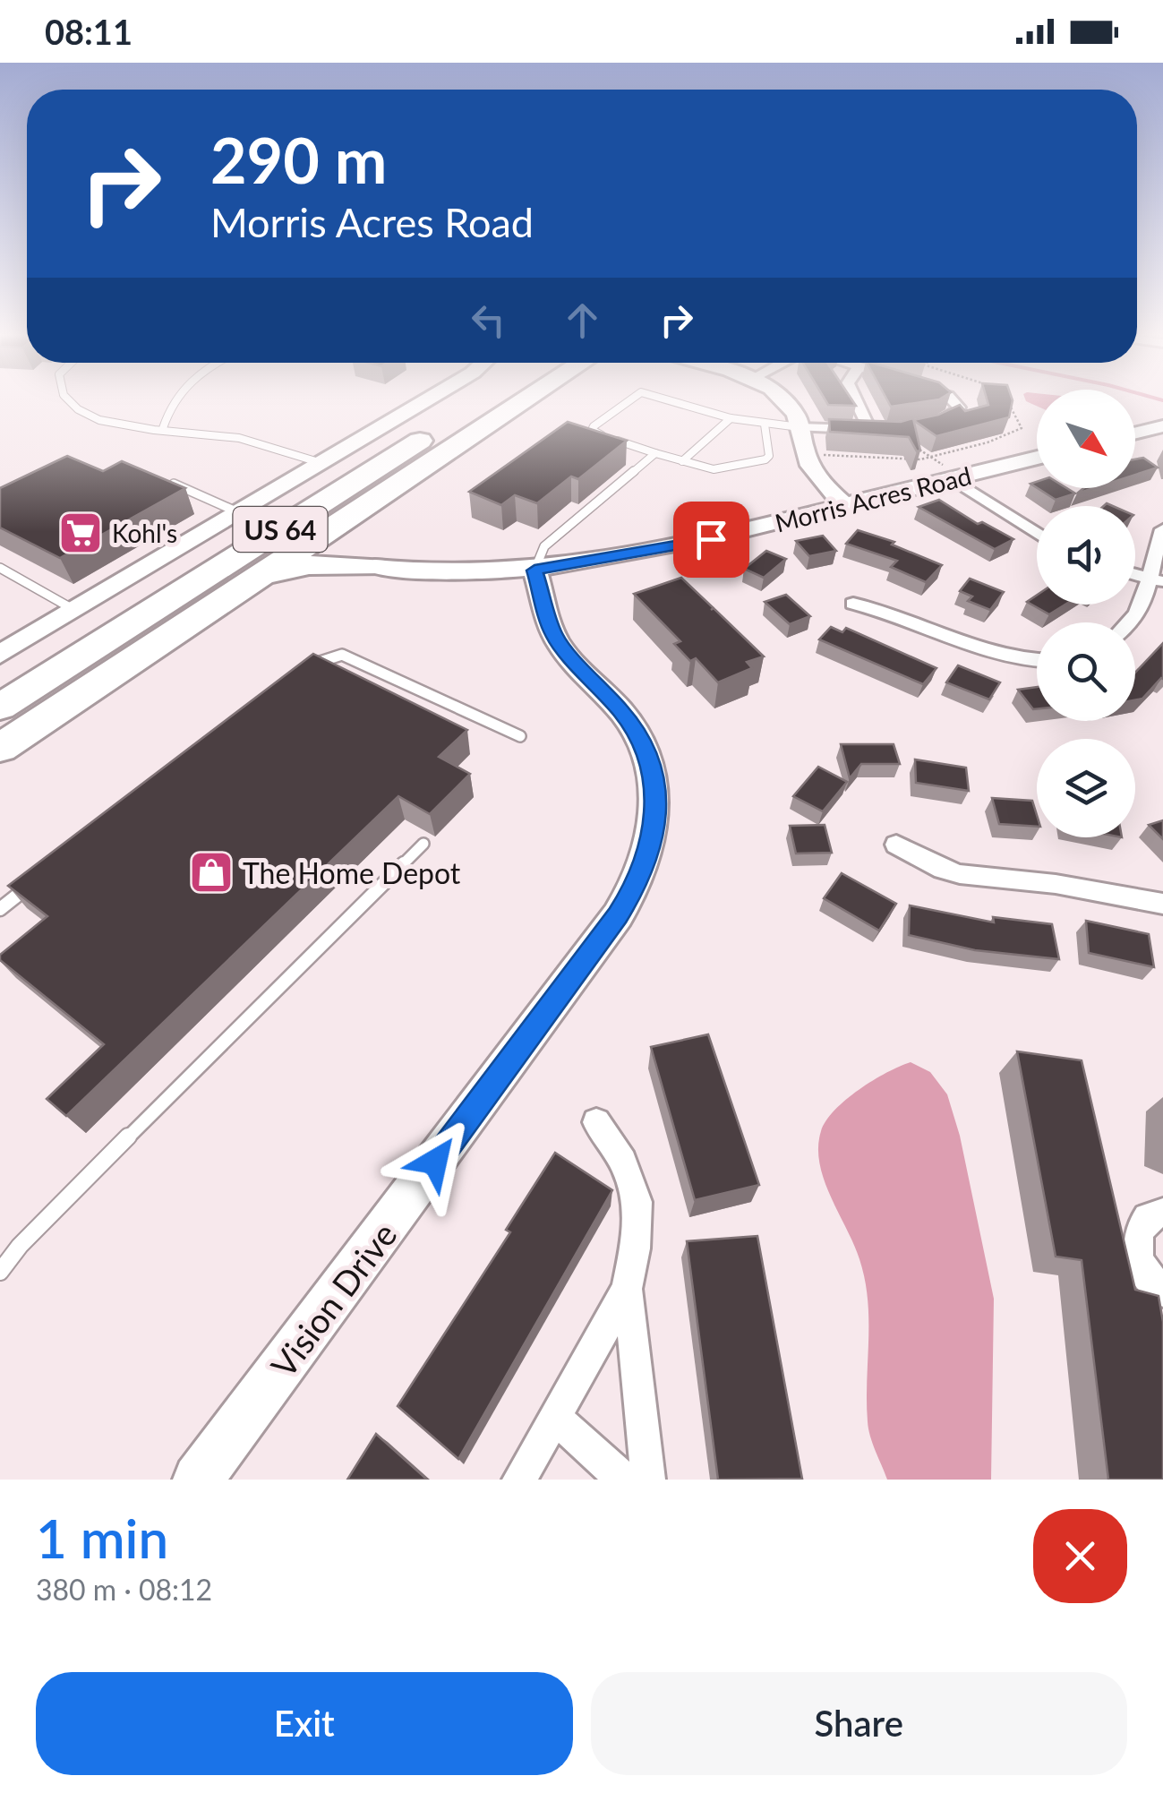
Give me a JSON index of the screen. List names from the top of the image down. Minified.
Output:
{"streets":{"highway":["US 64"],"street":["Morris Acres Road","Vision Drive"]},"crossings":[["Morris Acres Road","Vision Drive"]],"places":{"supermarket":["Kohl's"],"shop":["The Home Depot"]},"north":"bottom right","page":{"status":"08:11","turn":["290 m","Morris Acres Road"],"heading":["1 min","380 m · 08:12"],"buttons":["Exit","Share"]}}
